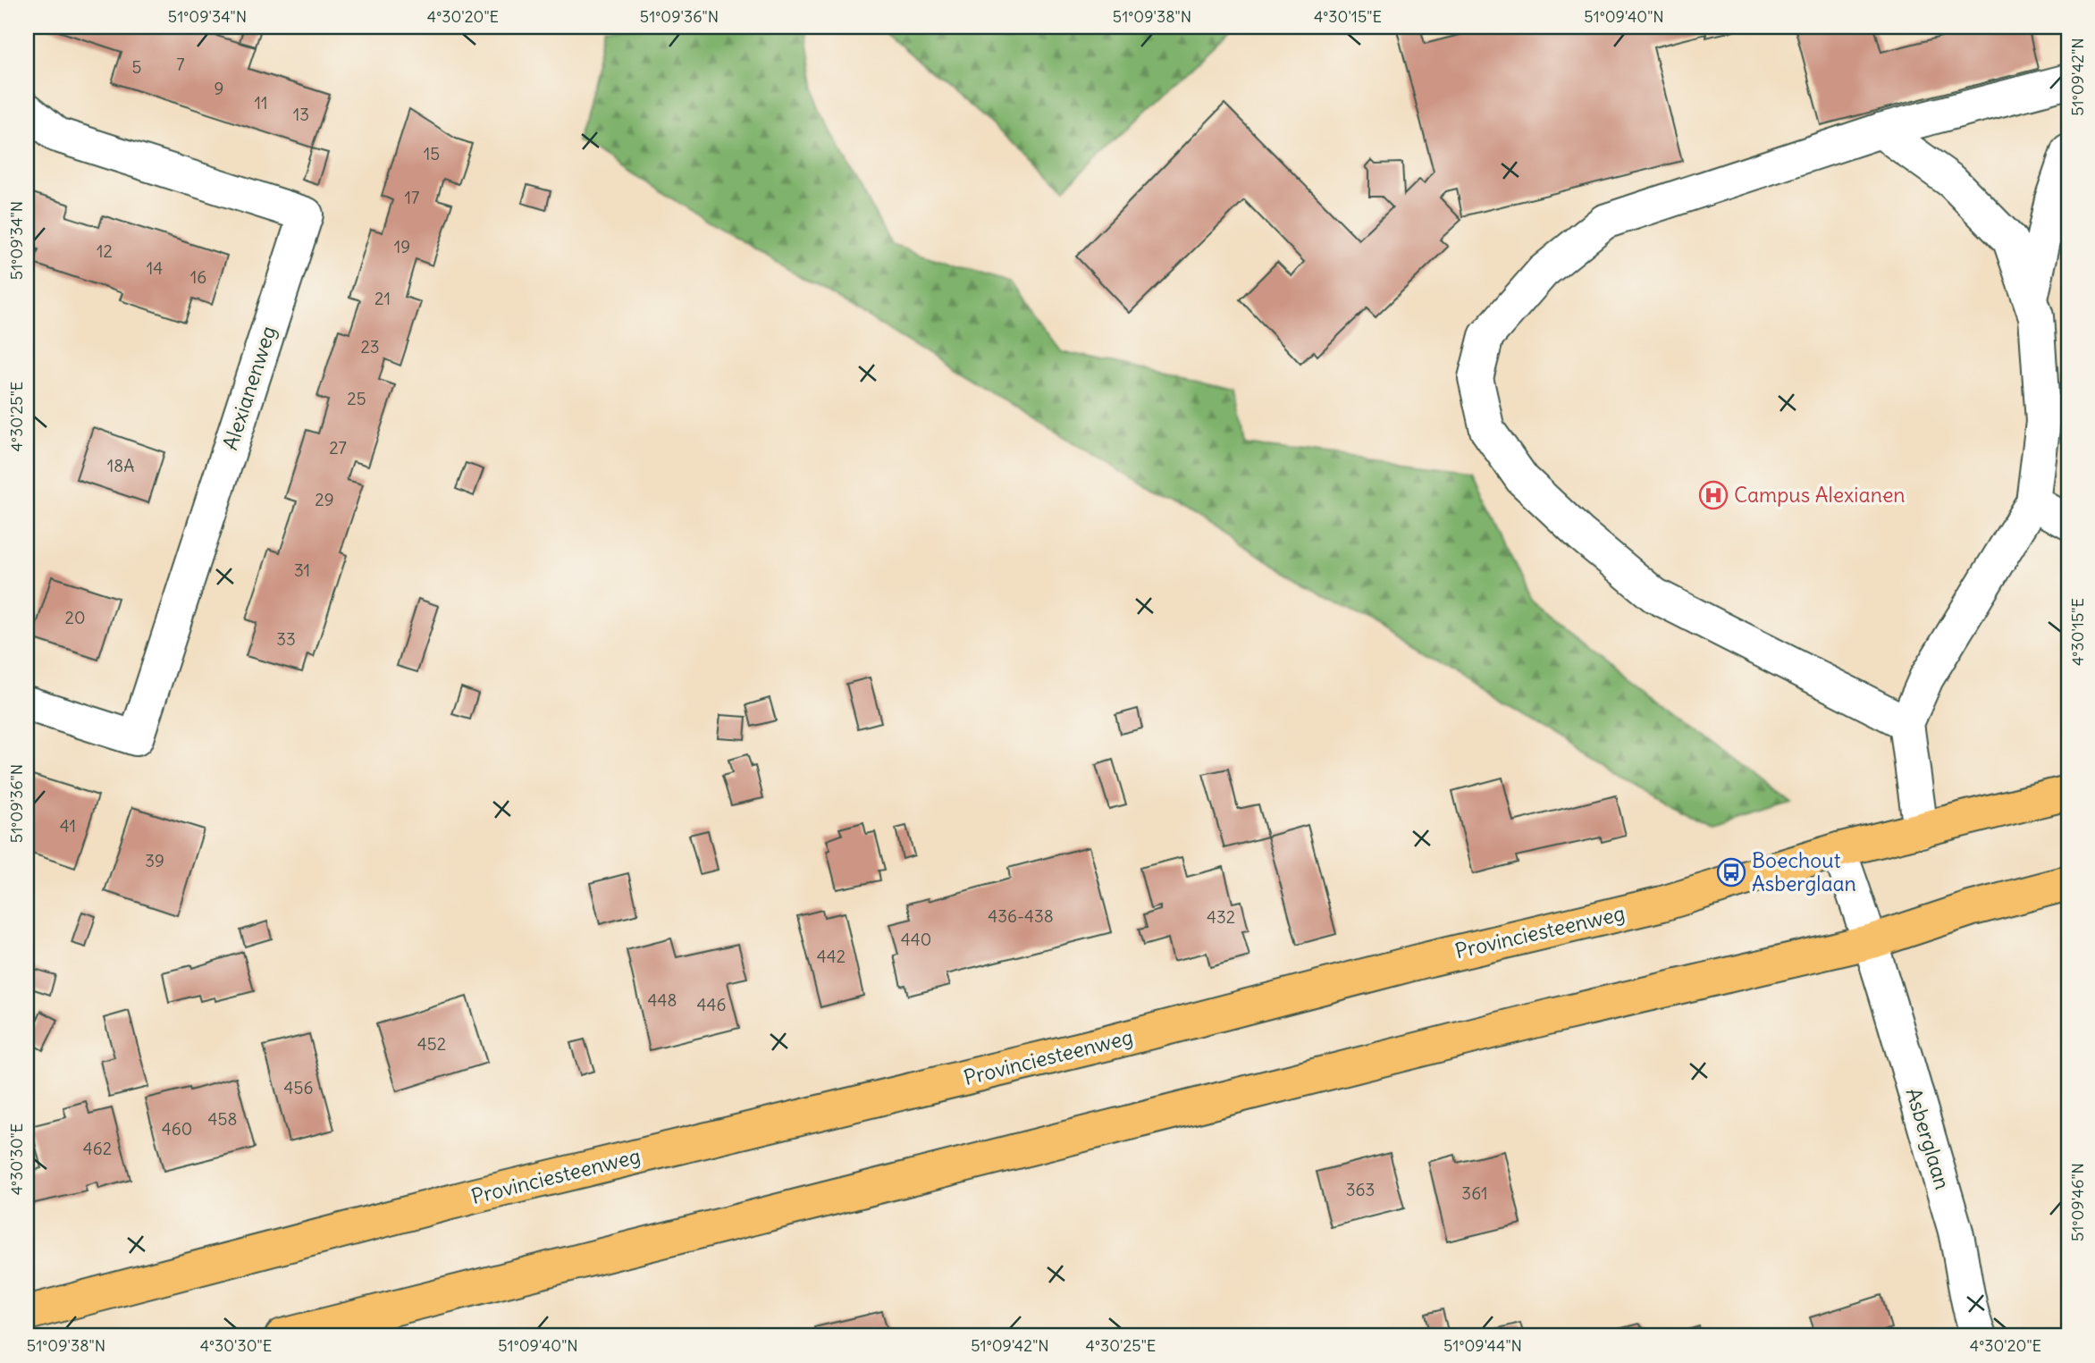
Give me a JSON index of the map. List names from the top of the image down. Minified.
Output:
{"streets":{"main road":["Provinciesteenweg"],"street":["Alexianenweg","Asberglaan"]},"crossings":[["Provinciesteenweg","Asberglaan"]],"places":{"hospital":["Campus Alexianen"],"bus stop":["Boechout Asberglaan"]},"house_numbers":["7","5","9","11","13","15","17","19","12","14","16","21","23","25","27","18A","29","31","20","33","41","39","436-438","432","440","442","448","446","452","456","458","460","462","363","361"],"coordinates":["51°09'34\"N","4°30'20\"E","51°09'36\"N","51°09'38\"N","4°30'15\"E","51°09'40\"N","51°09'42\"N","4°30'25\"E","4°30'30\"E","51°09'46\"N","51°09'44\"N"]}
